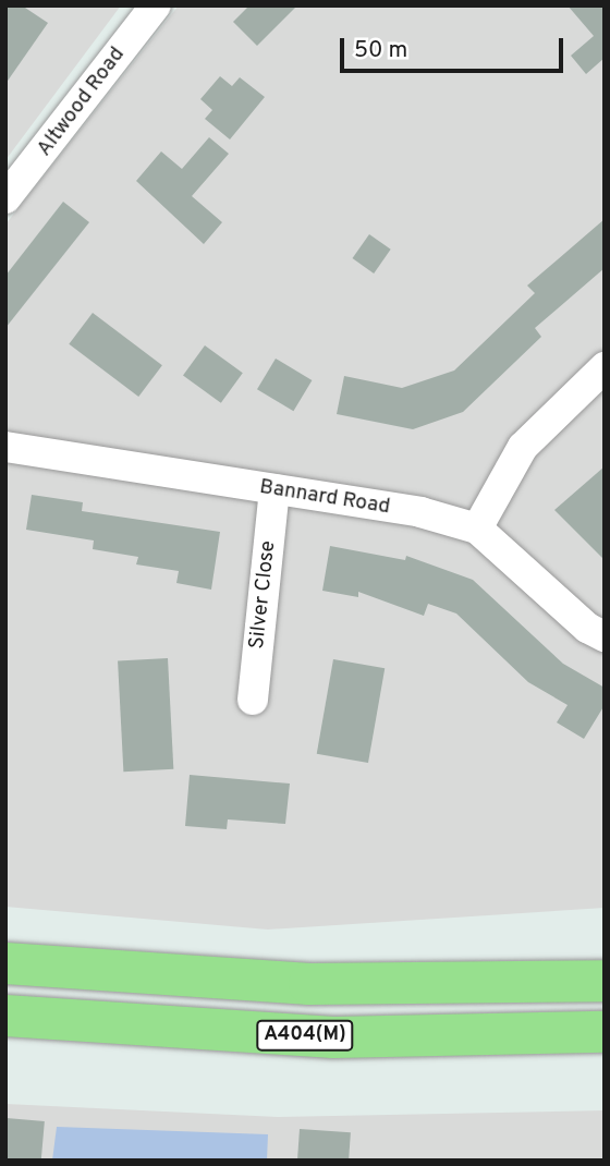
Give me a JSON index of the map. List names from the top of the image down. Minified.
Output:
{"streets":{"highway":["A404(M)"],"street":["Altwood Road","Bannard Road","Silver Close"]},"crossings":[["Bannard Road","Silver Close"]],"scale_bar":"50 m"}
